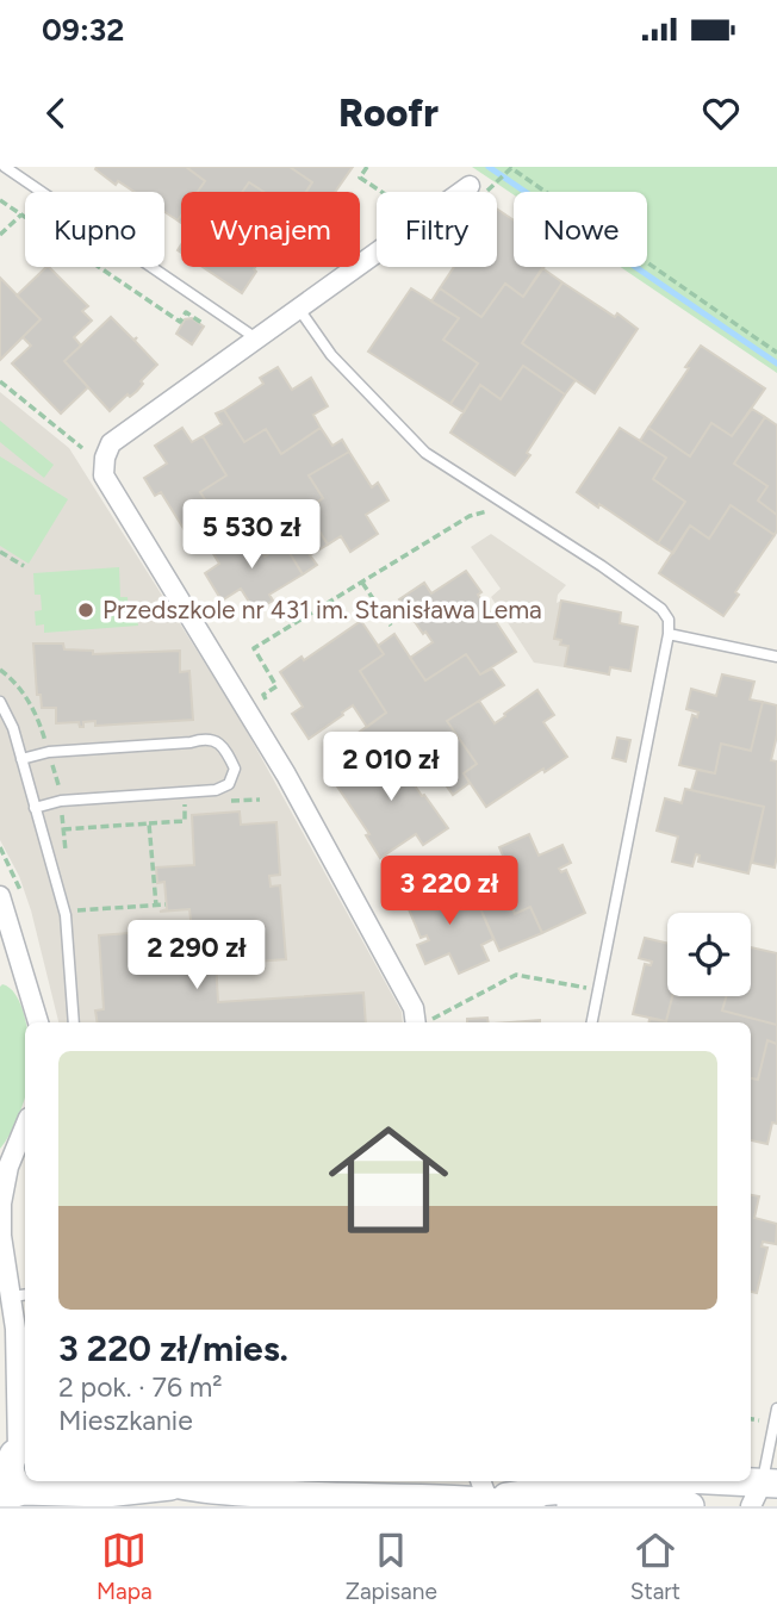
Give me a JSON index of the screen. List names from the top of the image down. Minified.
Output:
{"places":["Przedszkole nr 431 im. Stanisława Lema"],"page":{"status":"09:32","header":"Roofr","chip":["Kupno","Wynajem","Filtry","Nowe"],"price":["5 530 zł","2 010 zł","3 220 zł","2 290 zł"],"list":[{"name":"3 220 zł/mies.","note":"2 pok. · 76 m² · Mieszkanie"}],"tabs":["Mapa","Zapisane","Start"]}}
